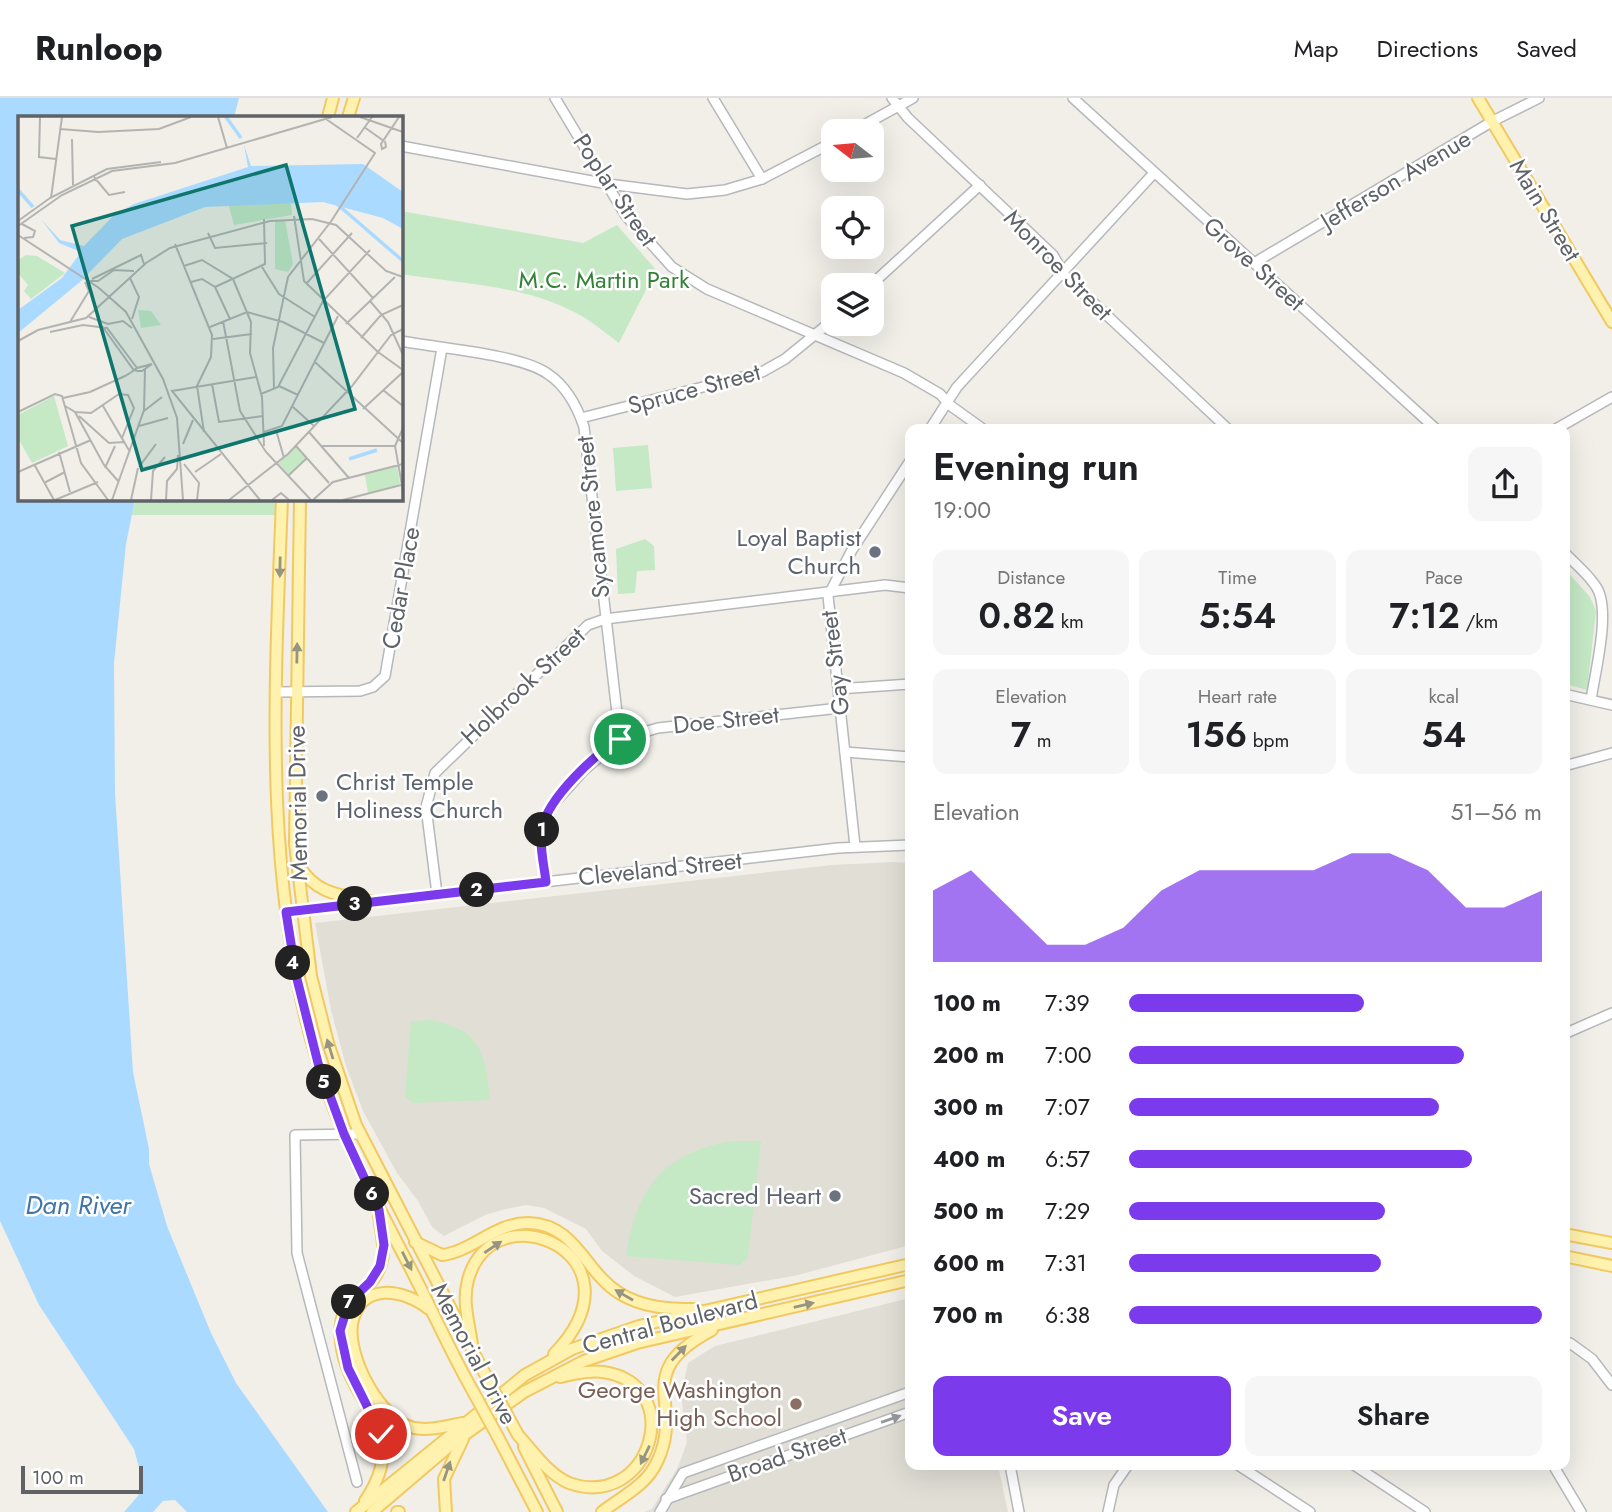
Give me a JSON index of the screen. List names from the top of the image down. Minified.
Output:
{"streets":{"main road":["Main Street","Memorial Drive","Central Boulevard"],"street":["Jefferson Avenue","Poplar Street","Grove Street","Monroe Street","Spruce Street","Sycamore Street","Cedar Place","Gay Street","Holbrook Street","Doe Street","Cleveland Street","Broad Street"]},"crossings":[["Jefferson Avenue","Main Street"],["Jefferson Avenue","Grove Street"],["Poplar Street","Spruce Street"],["Spruce Street","Sycamore Street"],["Sycamore Street","Cedar Place"],["Sycamore Street","Holbrook Street"],["Sycamore Street","Doe Street"],["Cedar Place","Memorial Drive"],["Gay Street","Holbrook Street"],["Gay Street","Doe Street"],["Gay Street","Cleveland Street"],["Holbrook Street","Cleveland Street"],["Doe Street","Cleveland Street"],["Memorial Drive","Cleveland Street"]],"water":["Dan River"],"parks":["M.C. Martin Park"],"places":["Loyal Baptist Church","Christ Temple Holiness Church","Sacred Heart","George Washington High School"],"scale_bar":"100 m","north":"left","page":{"header":"Runloop","nav":["Map","Directions","Saved"],"heading":["Evening run","19:00"],"stats":[["Distance","0.82 km"],["Time","5:54"],["Pace","7:12 /km"],["Elevation","7 m"],["Heart rate","156 bpm"],["kcal","54"]],"chart":["Elevation","51–56 m"],"pins":["1","2","3","4","5","6","7"],"list":[{"name":"100 m","note":"7:39"},{"name":"200 m","note":"7:00"},{"name":"300 m","note":"7:07"},{"name":"400 m","note":"6:57"},{"name":"500 m","note":"7:29"},{"name":"600 m","note":"7:31"},{"name":"700 m","note":"6:38"}],"buttons":["Save","Share"],"scale":"100 m"}}
